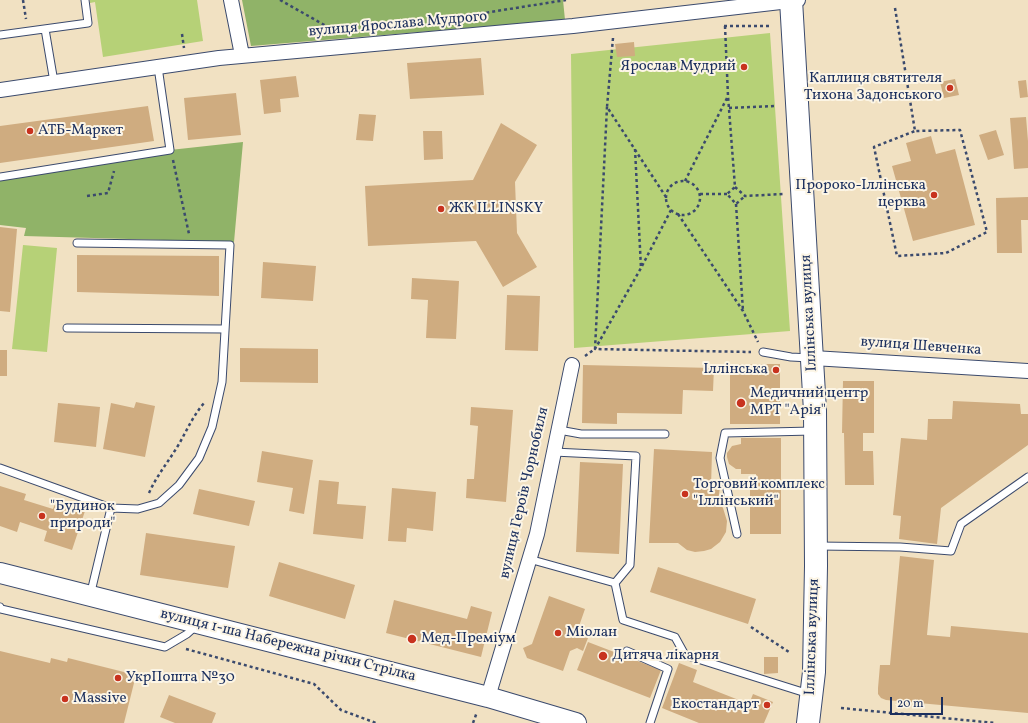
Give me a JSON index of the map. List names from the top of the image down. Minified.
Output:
{"streets":{"main road":["Іллінська вулиця"],"street":["вулиця Ярослава Мудрого","вулиця Шевченка","вулиця Героїв Чорнобиля","вулиця 1-ша Набережна річки Стрілка"]},"crossings":[["вулиця Ярослава Мудрого","Іллінська вулиця"],["Іллінська вулиця","вулиця Шевченка"],["вулиця Героїв Чорнобиля","вулиця 1-ша Набережна річки Стрілка"]],"places":["Ярослав Мудрий","Каплиця святителя Тихона Задонського","АТБ-Маркет","Пророко-Іллінська церква","ЖК ILLINSKY","Іллінська","Медичний центр МРТ \"Арія\"","Торговий комплекс \"Іллінський\"","\"Будинок природи\"","Міолан","Мед-Преміум","Дитяча лікарня","УкрПошта №30","Massive","Екостандарт"],"scale_bar":"20 m"}
